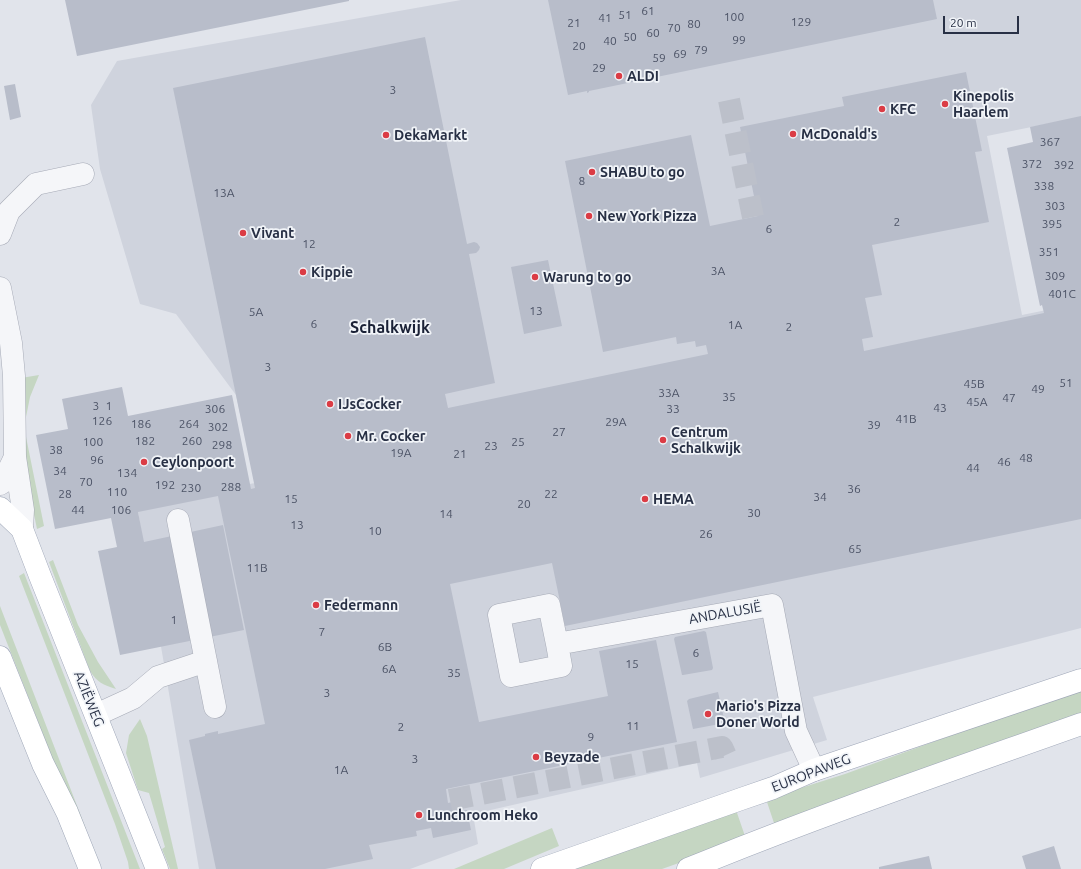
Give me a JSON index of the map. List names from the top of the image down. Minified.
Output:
{"streets":{"main road":["AZIËWEG","EUROPAWEG"],"street":["ANDALUSIË"]},"crossings":[["ANDALUSIË","EUROPAWEG"]],"districts":["Schalkwijk"],"places":["ALDI","Kinepolis Haarlem","KFC","McDonald's","DekaMarkt","SHABU to go","New York Pizza","Vivant","Kippie","Warung to go","IJsCocker","Mr. Cocker","Centrum Schalkwijk","Ceylonpoort","HEMA","Federmann","Mario's Pizza Doner World","Beyzade","Lunchroom Heko"],"house_numbers":["61","51","100","41","129","21","80","70","60","50","99","40","20","79","69","59","29","3","367","372","392","8","338","13A","303","2","395","6","12","351","3A","309","401C","13","5A","6","1A","2","3","51","45B","49","33A","35","47","45A","3","1","43","306","33","41B","126","29A","186","264","39","302","27","182","260","100","25","298","23","38","19A","21","48","96","46","44","34","134","70","192","288","230","36","110","28","22","34","15","20","44","106","30","14","13","10","26","65","11B","1","7","6B","6","15","6A","35","3","11","2","9","3","1A"],"scale_bar":"20 m"}
